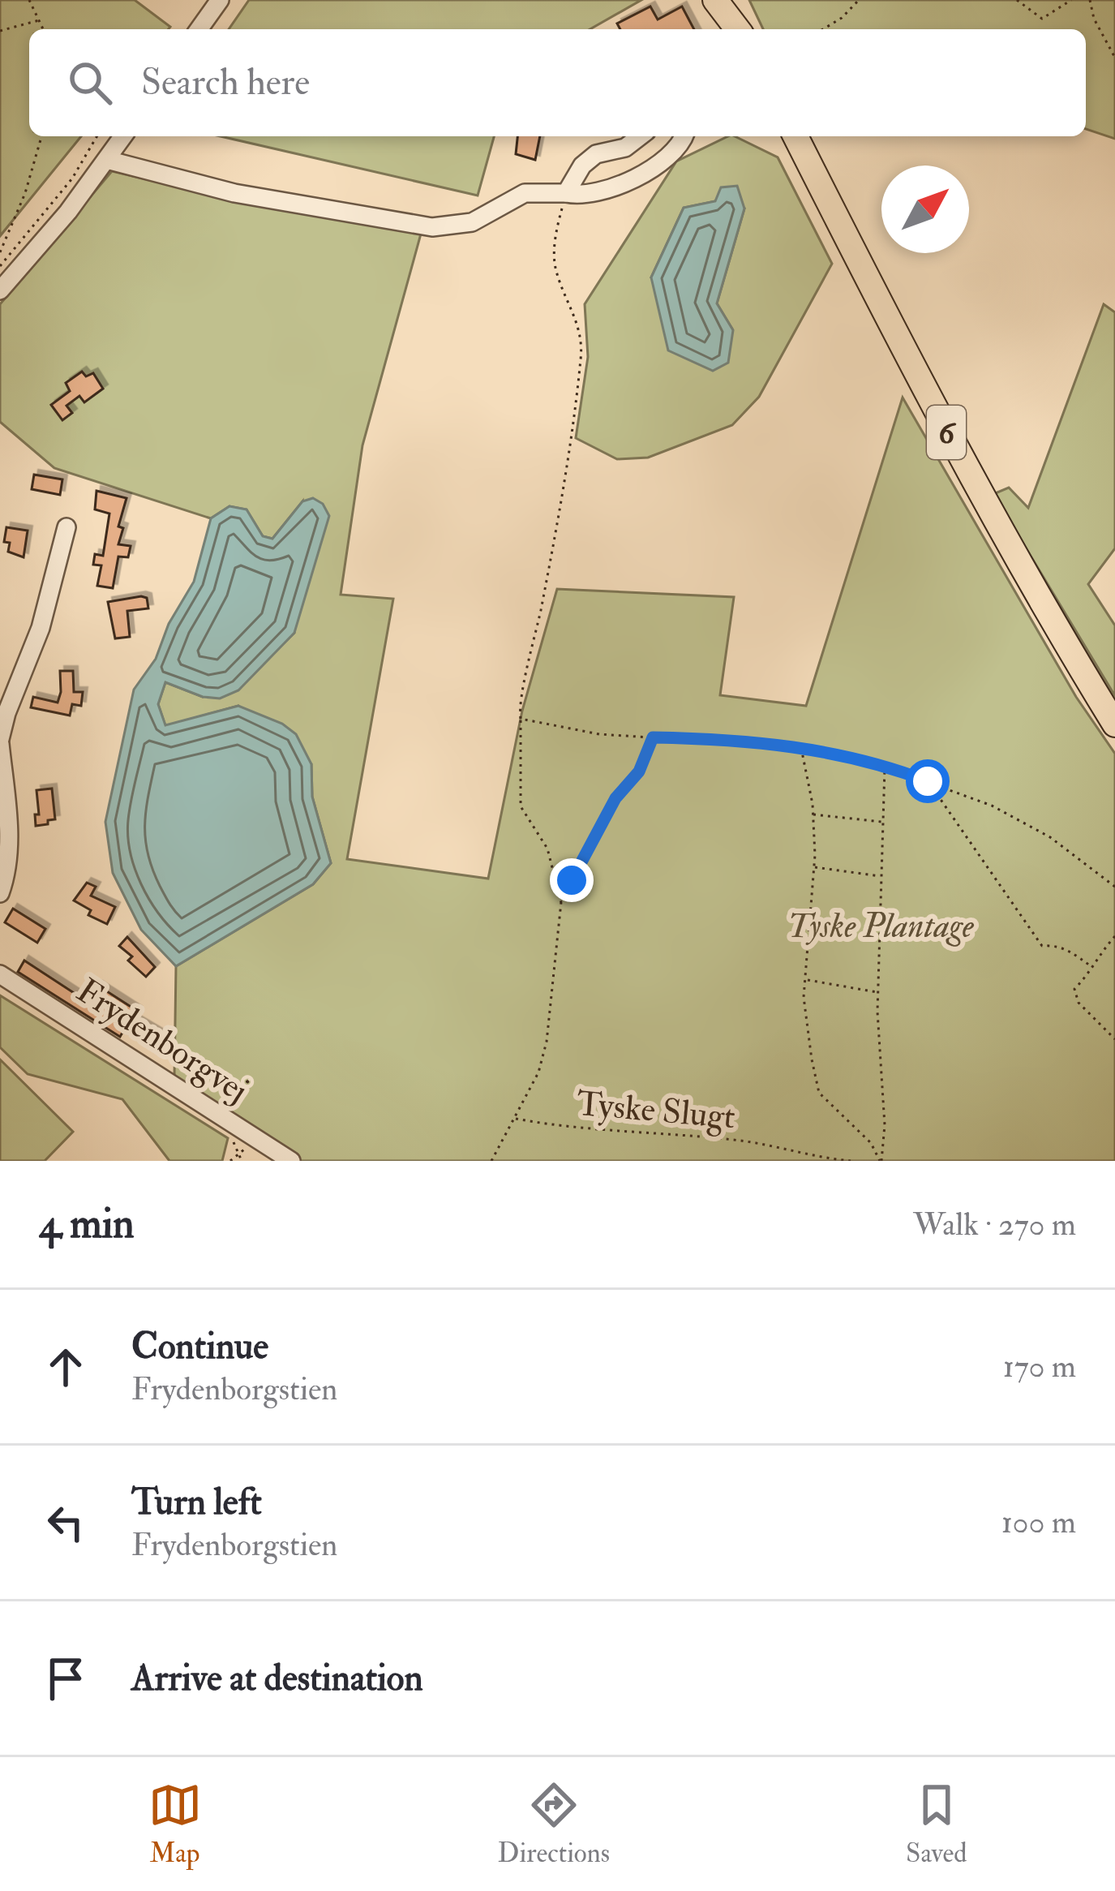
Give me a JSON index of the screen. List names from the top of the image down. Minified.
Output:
{"streets":{"highway":["6"],"street":["Frydenborgvej"],"path":["Tyske Slugt"]},"parks":["Tyske Plantage"],"north":"top right","page":{"search":"Search here","heading":["4 min","Walk · 270 m"],"list":[["Continue","Frydenborgstien","170 m"],["Turn left","Frydenborgstien","100 m"],"Arrive at destination"],"nav":["Map","Directions","Saved"]}}
